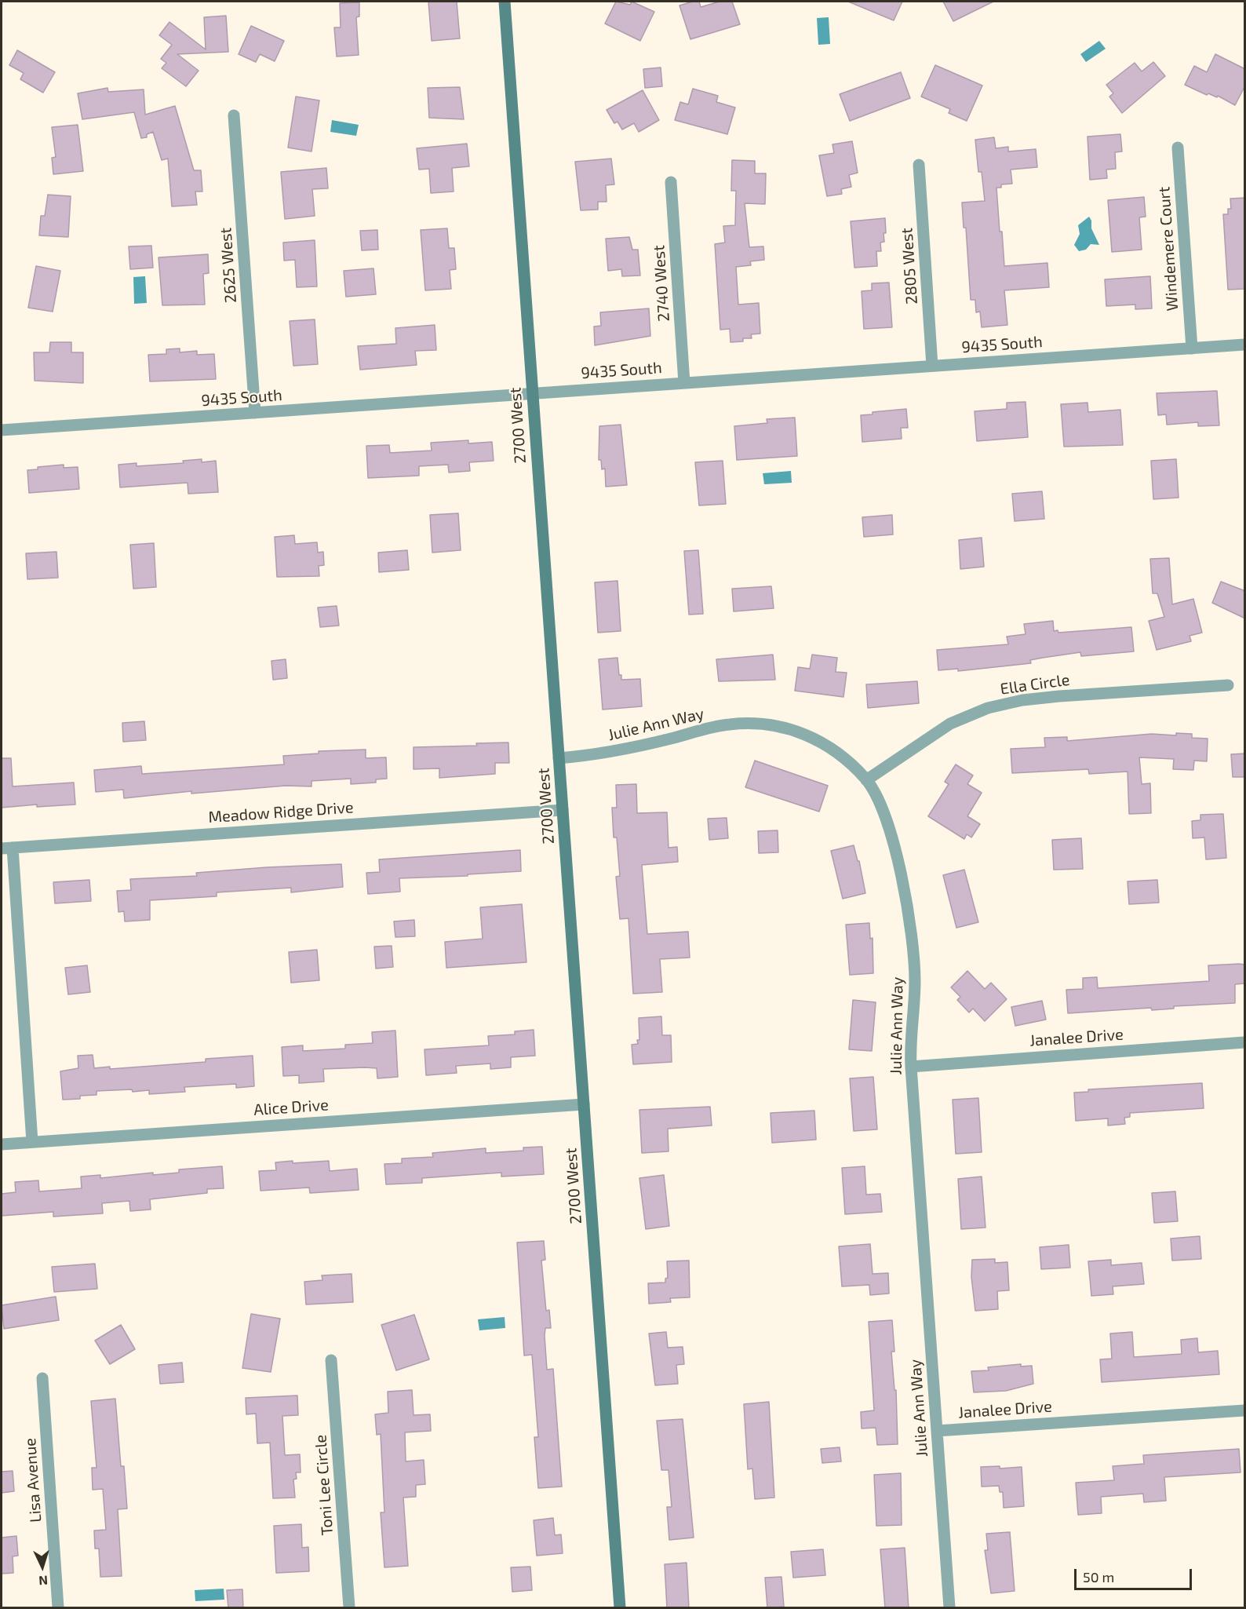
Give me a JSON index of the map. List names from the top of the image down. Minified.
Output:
{"streets":{"main road":["2700 West"],"street":["Windemere Court","2625 West","2805 West","2740 West","9435 South","Ella Circle","Julie Ann Way","Meadow Ridge Drive","Janalee Drive","Alice Drive","Lisa Avenue","Toni Lee Circle"]},"crossings":[["Windemere Court","9435 South"],["2625 West","9435 South"],["2805 West","9435 South"],["2740 West","9435 South"],["9435 South","2700 West"],["2700 West","Julie Ann Way"],["2700 West","Meadow Ridge Drive"],["2700 West","Alice Drive"],["Ella Circle","Julie Ann Way"],["Julie Ann Way","Janalee Drive"]],"scale_bar":"50 m","north":"bottom"}
